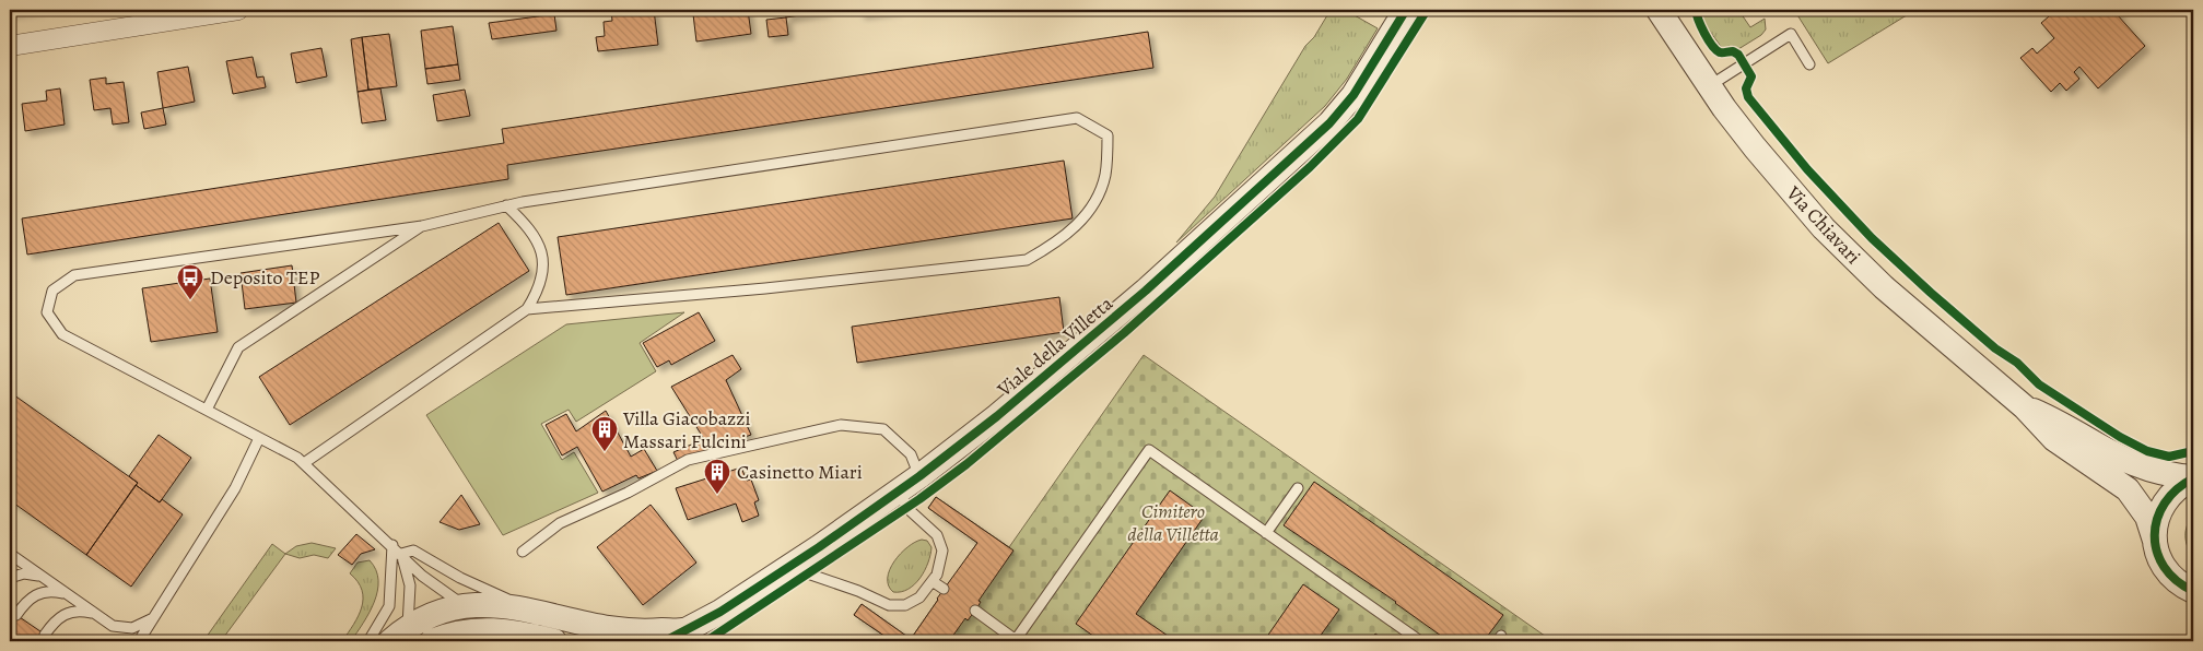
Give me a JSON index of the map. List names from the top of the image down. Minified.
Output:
{"streets":{"street":["Via Chiavari","Viale della Villetta"]},"parks":["Cimitero della Villetta"],"places":{"bus stop":["Deposito TEP"],"building":["Villa Giacobazzi Massari Fulcini","Casinetto Miari"]}}
